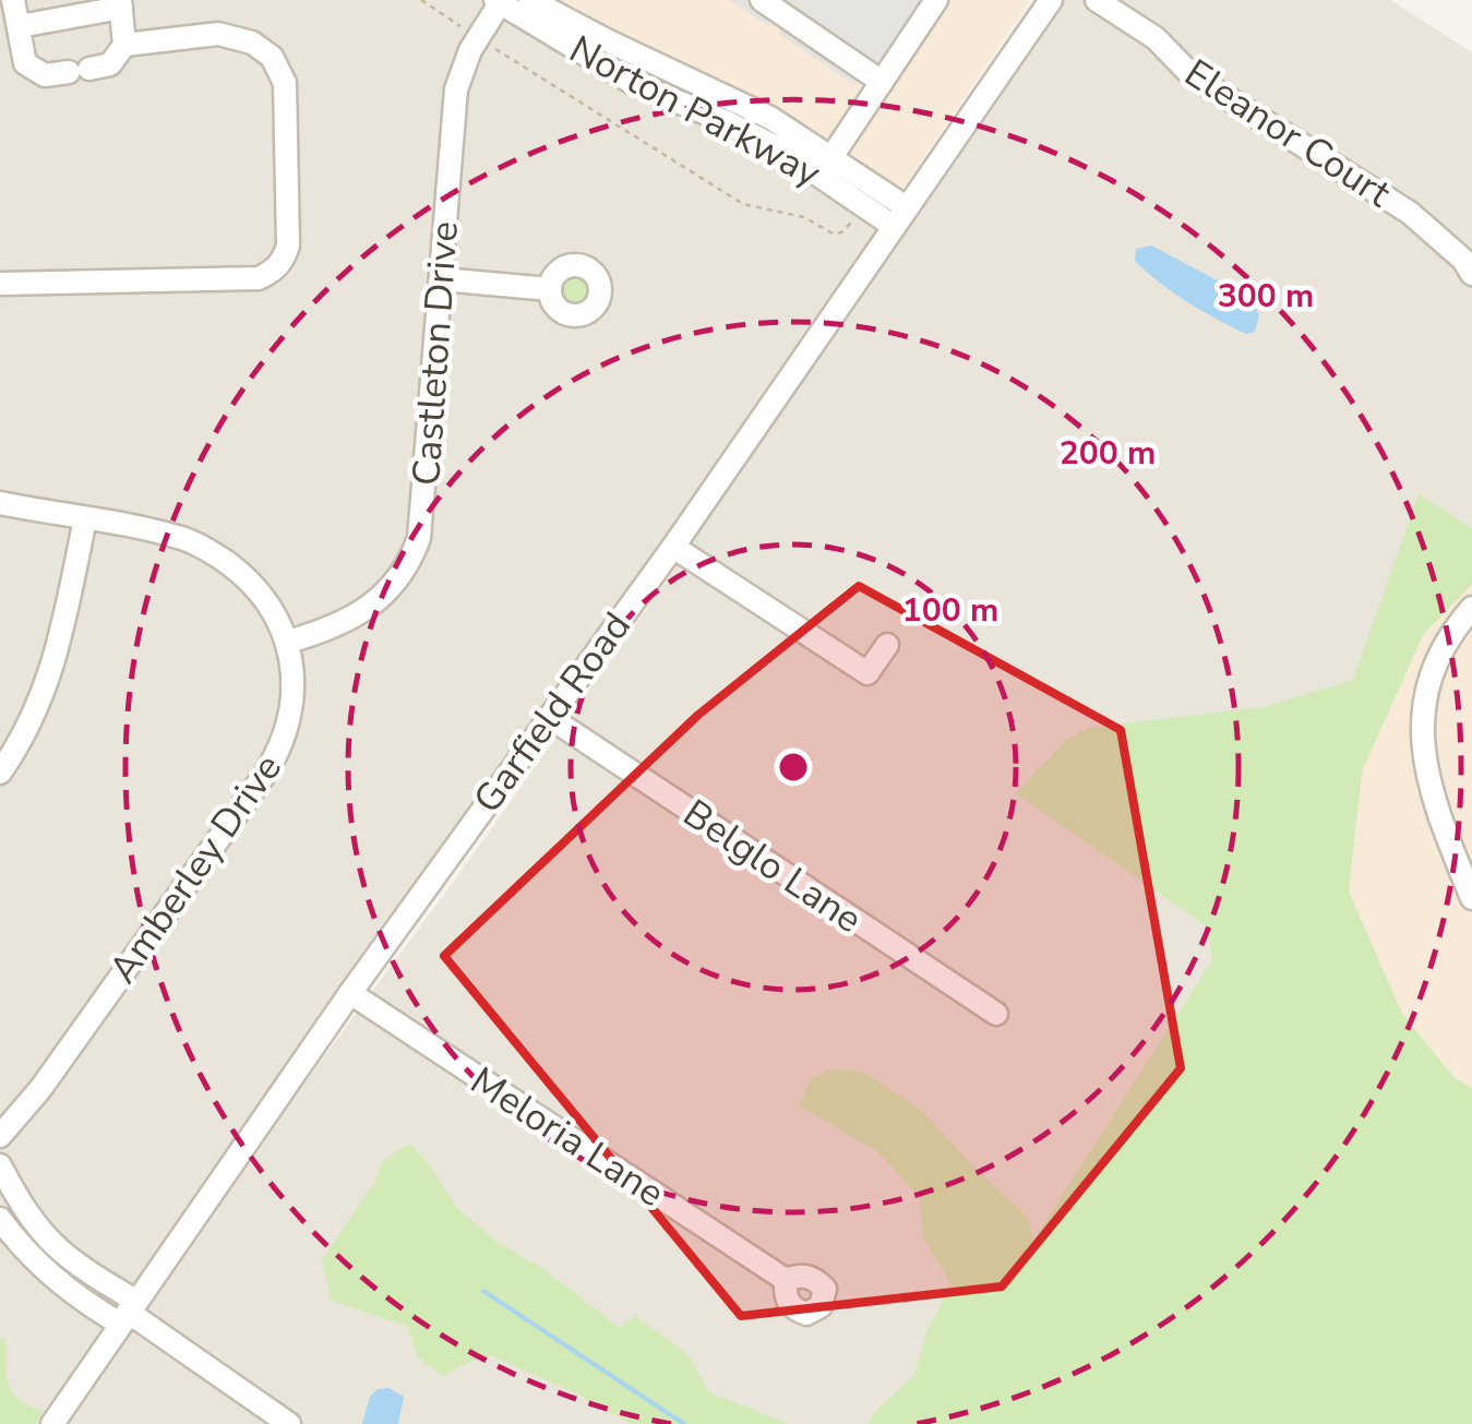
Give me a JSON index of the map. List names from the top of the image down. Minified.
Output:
{"streets":{"street":["Norton Parkway","Eleanor Court","Castleton Drive","Garfield Road","Belglo Lane","Amberley Drive","Meloria Lane"]},"crossings":[["Norton Parkway","Castleton Drive"],["Norton Parkway","Garfield Road"],["Castleton Drive","Amberley Drive"],["Garfield Road","Belglo Lane"],["Garfield Road","Meloria Lane"]],"rings":["300 m","200 m","100 m"]}
